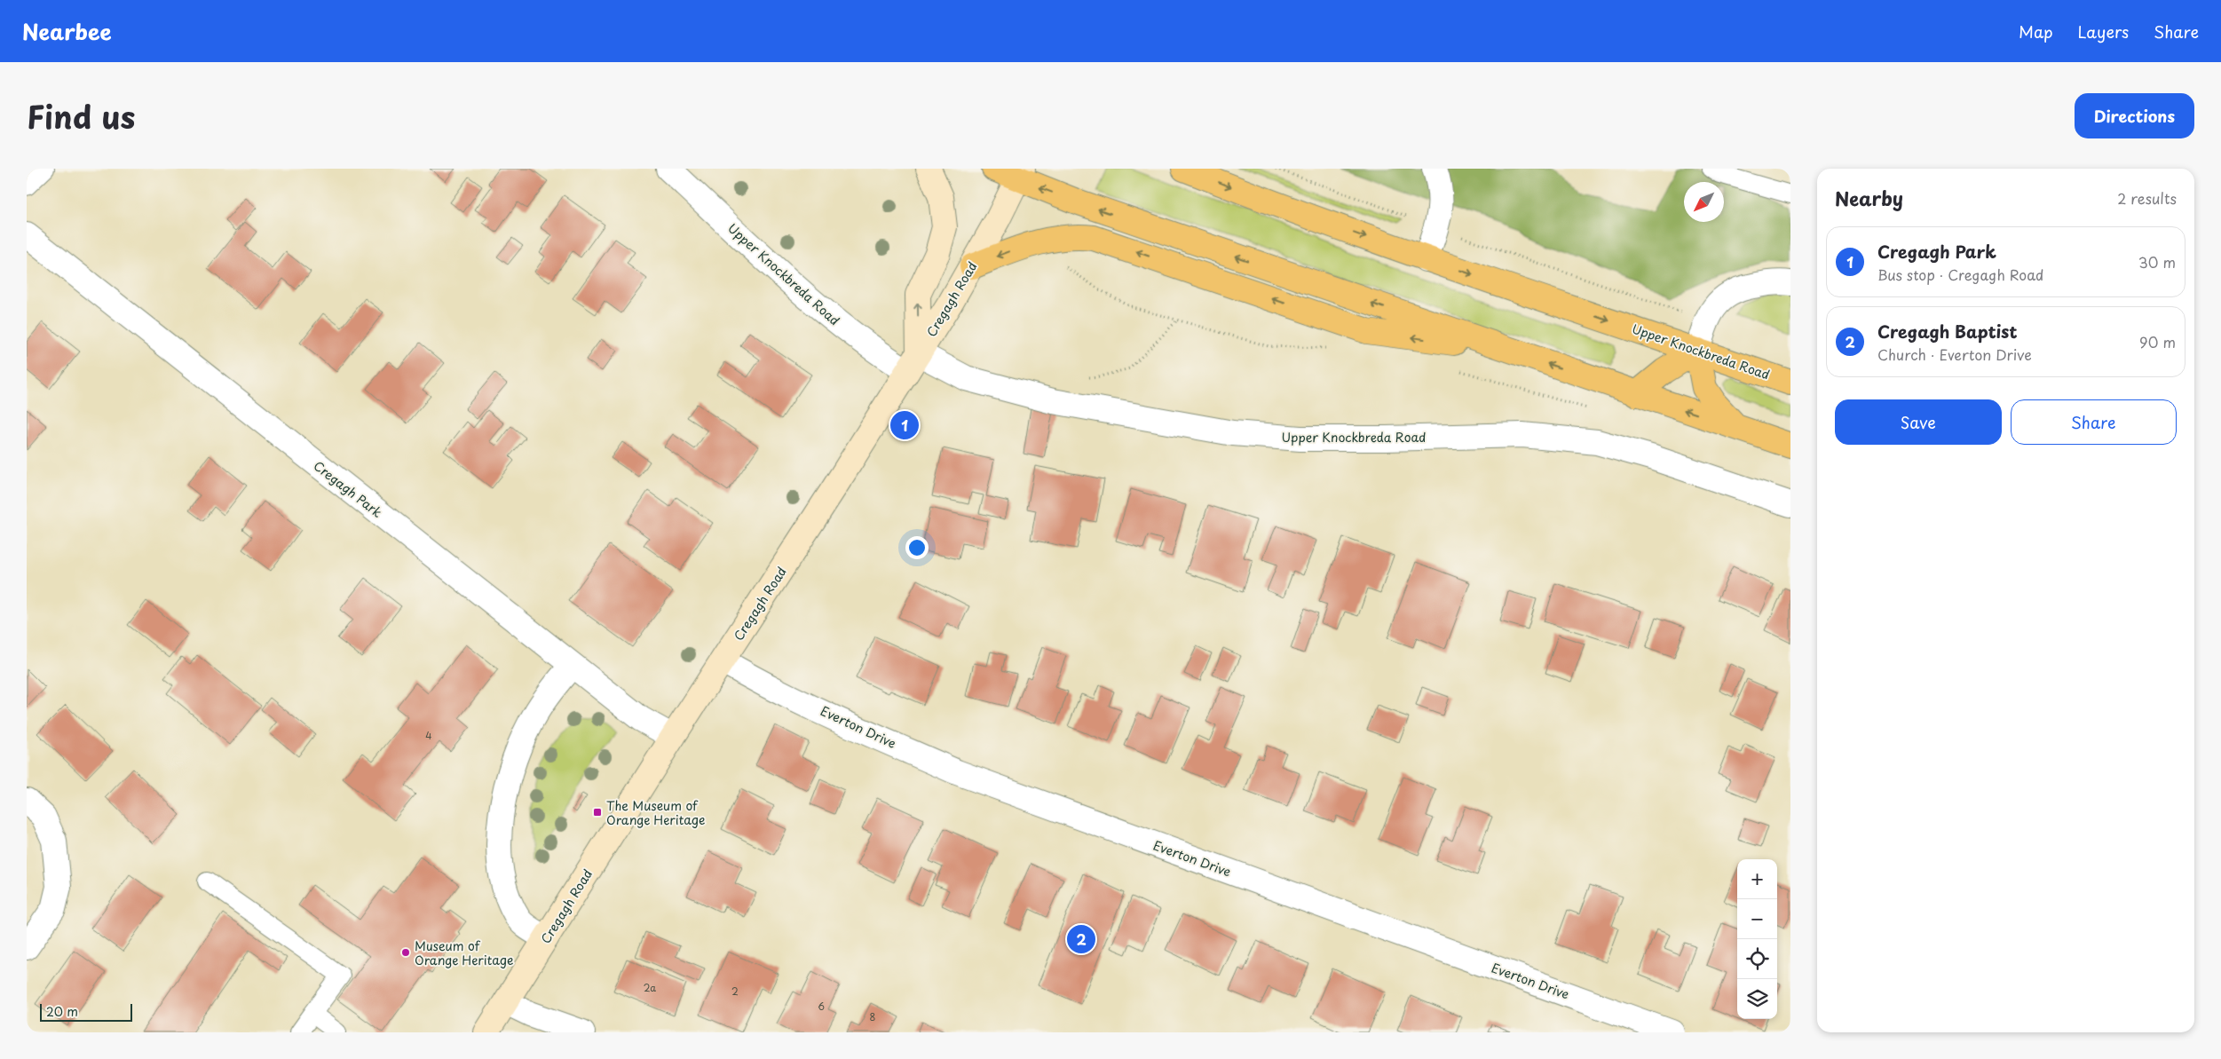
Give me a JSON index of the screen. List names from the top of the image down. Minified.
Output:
{"streets":{"highway":["Upper Knockbreda Road"],"street":["Cregagh Road","Cregagh Park","Everton Drive"]},"crossings":[["Upper Knockbreda Road","Cregagh Road"],["Cregagh Road","Cregagh Park"],["Cregagh Road","Everton Drive"]],"places":{"transit":["The Museum of Orange Heritage"],"other":["Museum of Orange Heritage"]},"house_numbers":["4","2a","2","6","8"],"scale_bar":"20 m","north":"bottom left","page":{"header":"Nearbee","nav":["Map","Layers","Share"],"title":"Find us","buttons":["Directions",["Save","Share"]],"heading":["Nearby","2 results"],"list":[{"mark":"1","name":"Cregagh Park","note":"Bus stop · Cregagh Road","value":"30 m"},{"mark":"2","name":"Cregagh Baptist","note":"Church · Everton Drive","value":"90 m"}],"pins":["1","2"],"map_buttons":["+","−"],"scale":"20 m"}}
